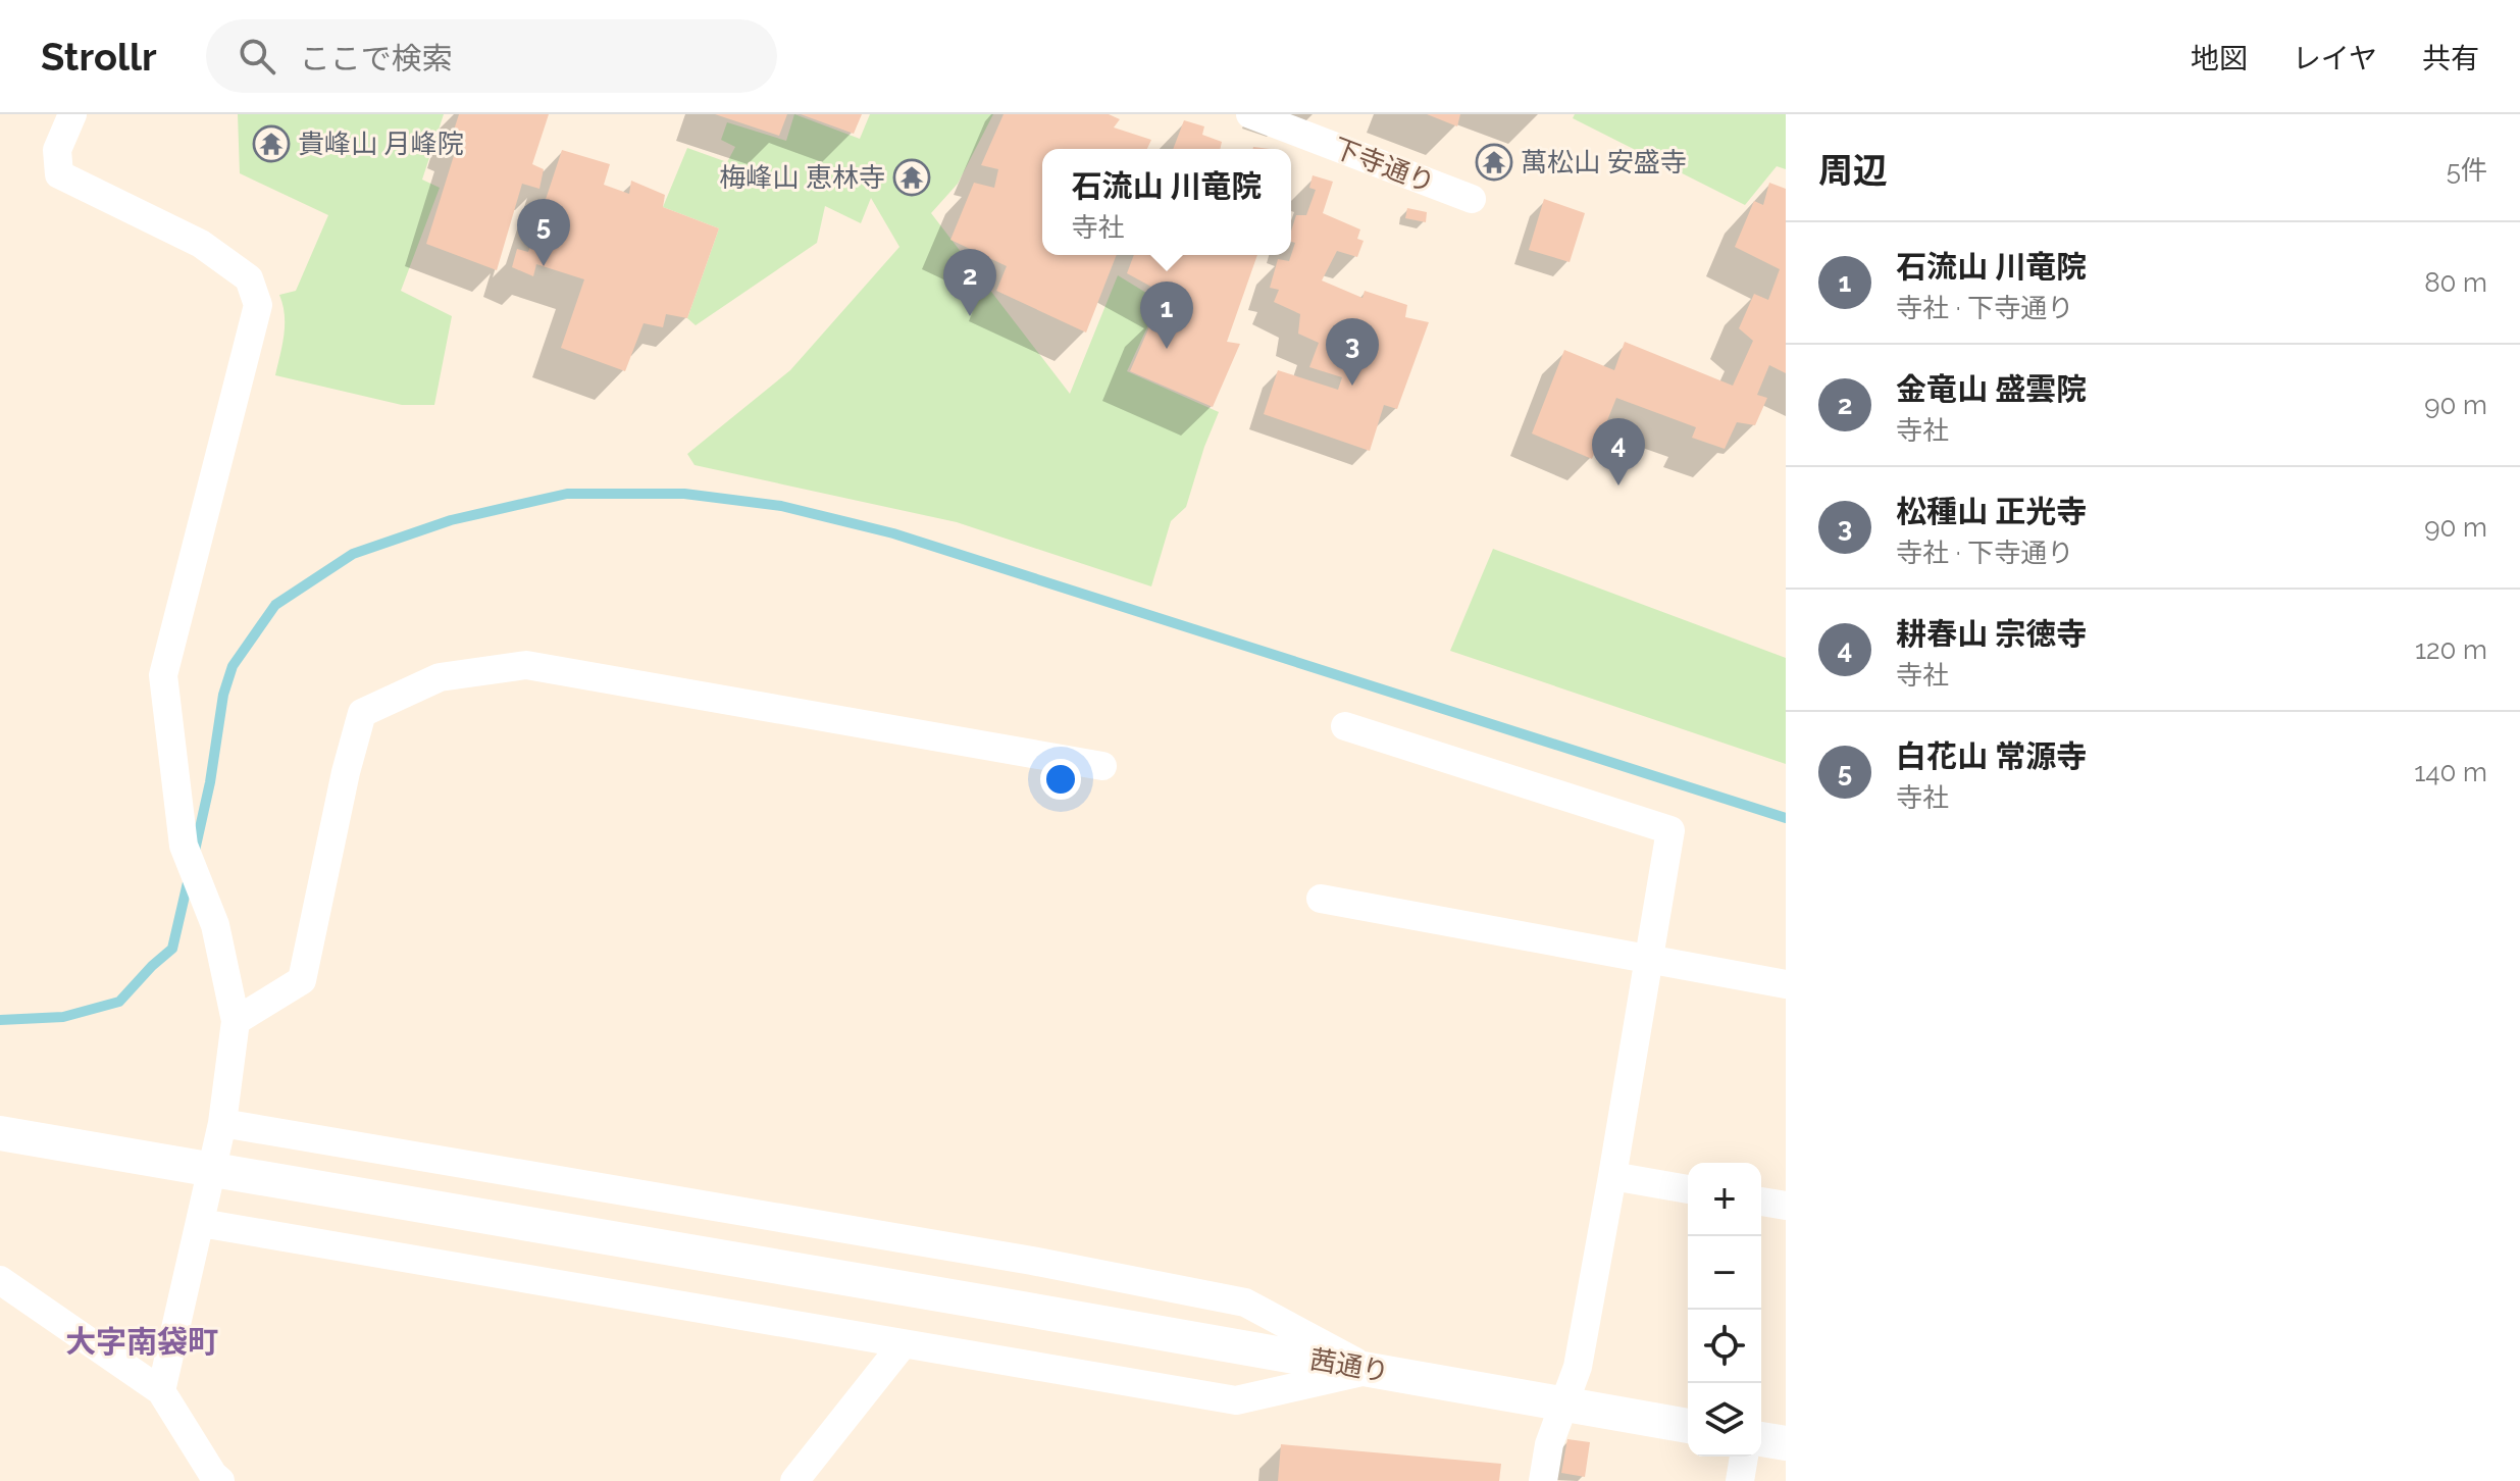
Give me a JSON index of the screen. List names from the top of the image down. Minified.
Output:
{"streets":{"street":["下寺通り","茜通り"]},"districts":["大字南袋町"],"places":{"temple":["貴峰山 月峰院","萬松山 安盛寺","梅峰山 恵林寺"]},"page":{"header":"Strollr","search":"ここで検索","nav":["地図","レイヤ","共有"],"heading":["周辺","5件"],"popup":["石流山 川竜院","寺社"],"pins":["5","2","1","3","4"],"list":[{"mark":"1","name":"石流山 川竜院","note":"寺社 · 下寺通り","value":"80 m"},{"mark":"2","name":"金竜山 盛雲院","note":"寺社","value":"90 m"},{"mark":"3","name":"松種山 正光寺","note":"寺社 · 下寺通り","value":"90 m"},{"mark":"4","name":"耕春山 宗徳寺","note":"寺社","value":"120 m"},{"mark":"5","name":"白花山 常源寺","note":"寺社","value":"140 m"}],"map_buttons":["+","−"]}}
